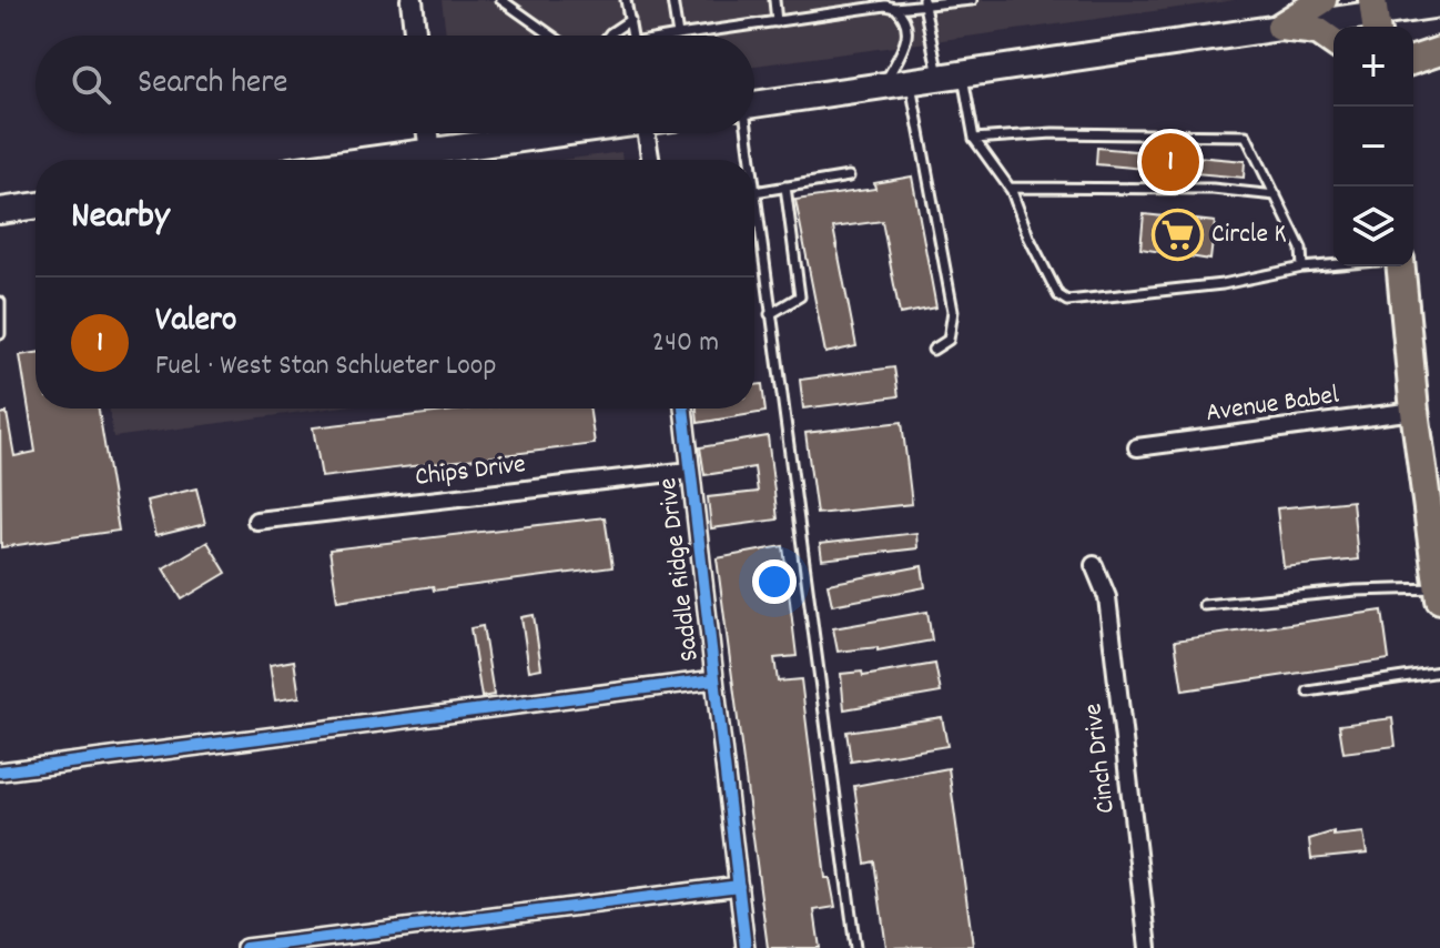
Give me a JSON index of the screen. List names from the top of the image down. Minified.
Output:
{"streets":{"street":["Avenue Babel","Chips Drive","Saddle Ridge Drive","Cinch Drive"]},"crossings":[["Chips Drive","Saddle Ridge Drive"]],"places":{"supermarket":["Circle K"]},"page":{"map_buttons":["+","−"],"search":"Search here","pins":"1","heading":"Nearby","list":[{"mark":"1","name":"Valero","note":"Fuel · West Stan Schlueter Loop","value":"240 m"}]}}
